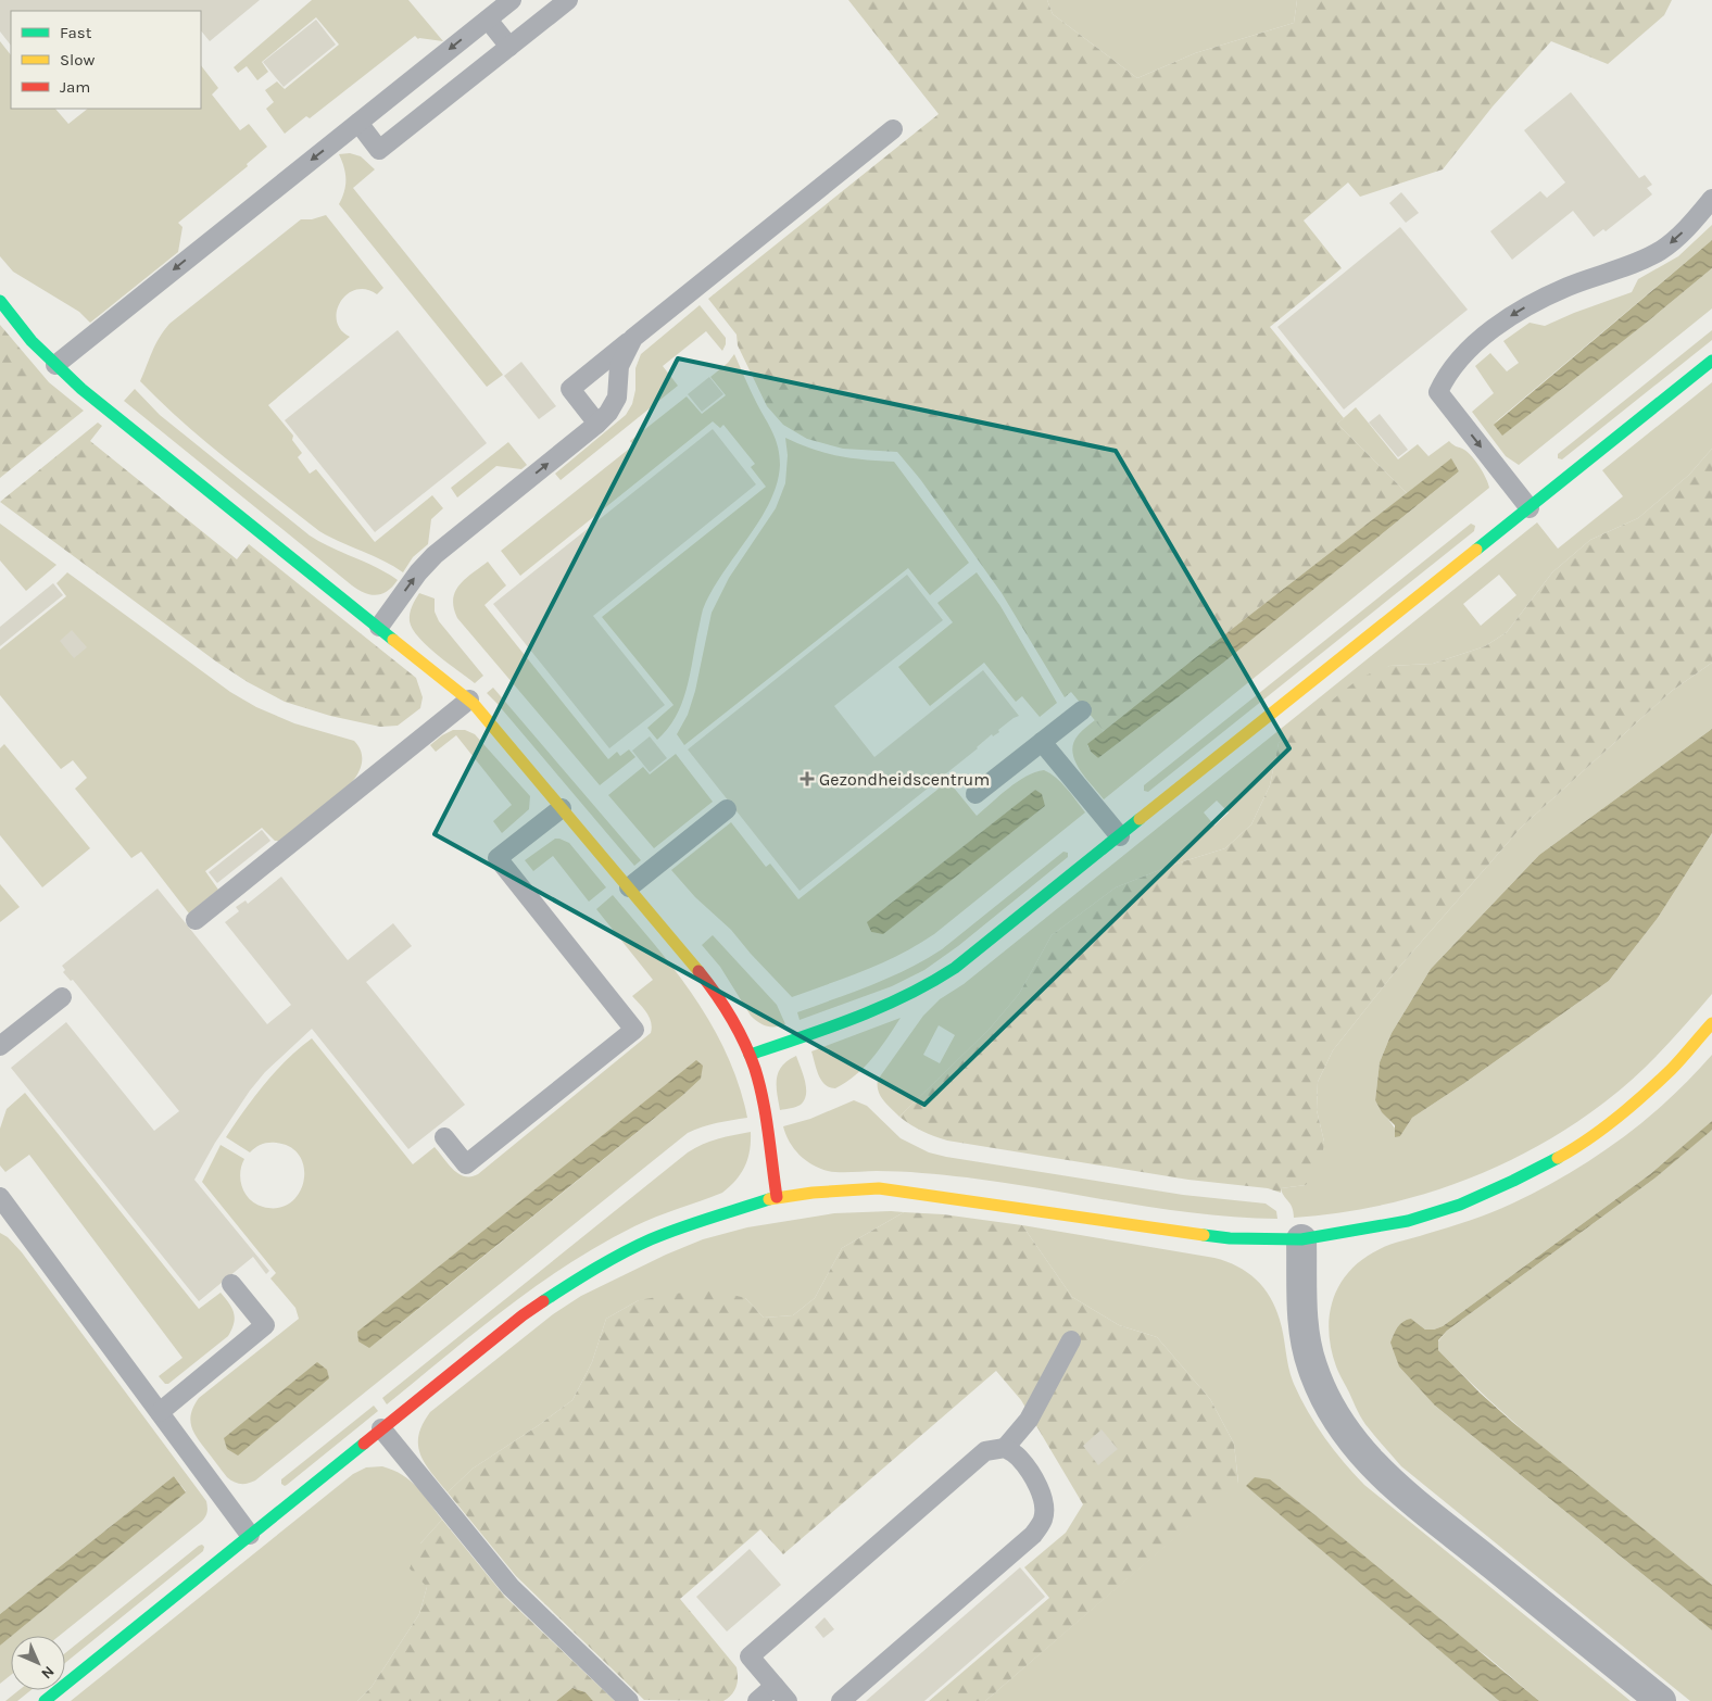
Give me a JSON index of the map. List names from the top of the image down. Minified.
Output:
{"places":{"health":["Gezondheidscentrum"]},"legend":["Fast","Slow","Jam"],"north":"bottom right"}
